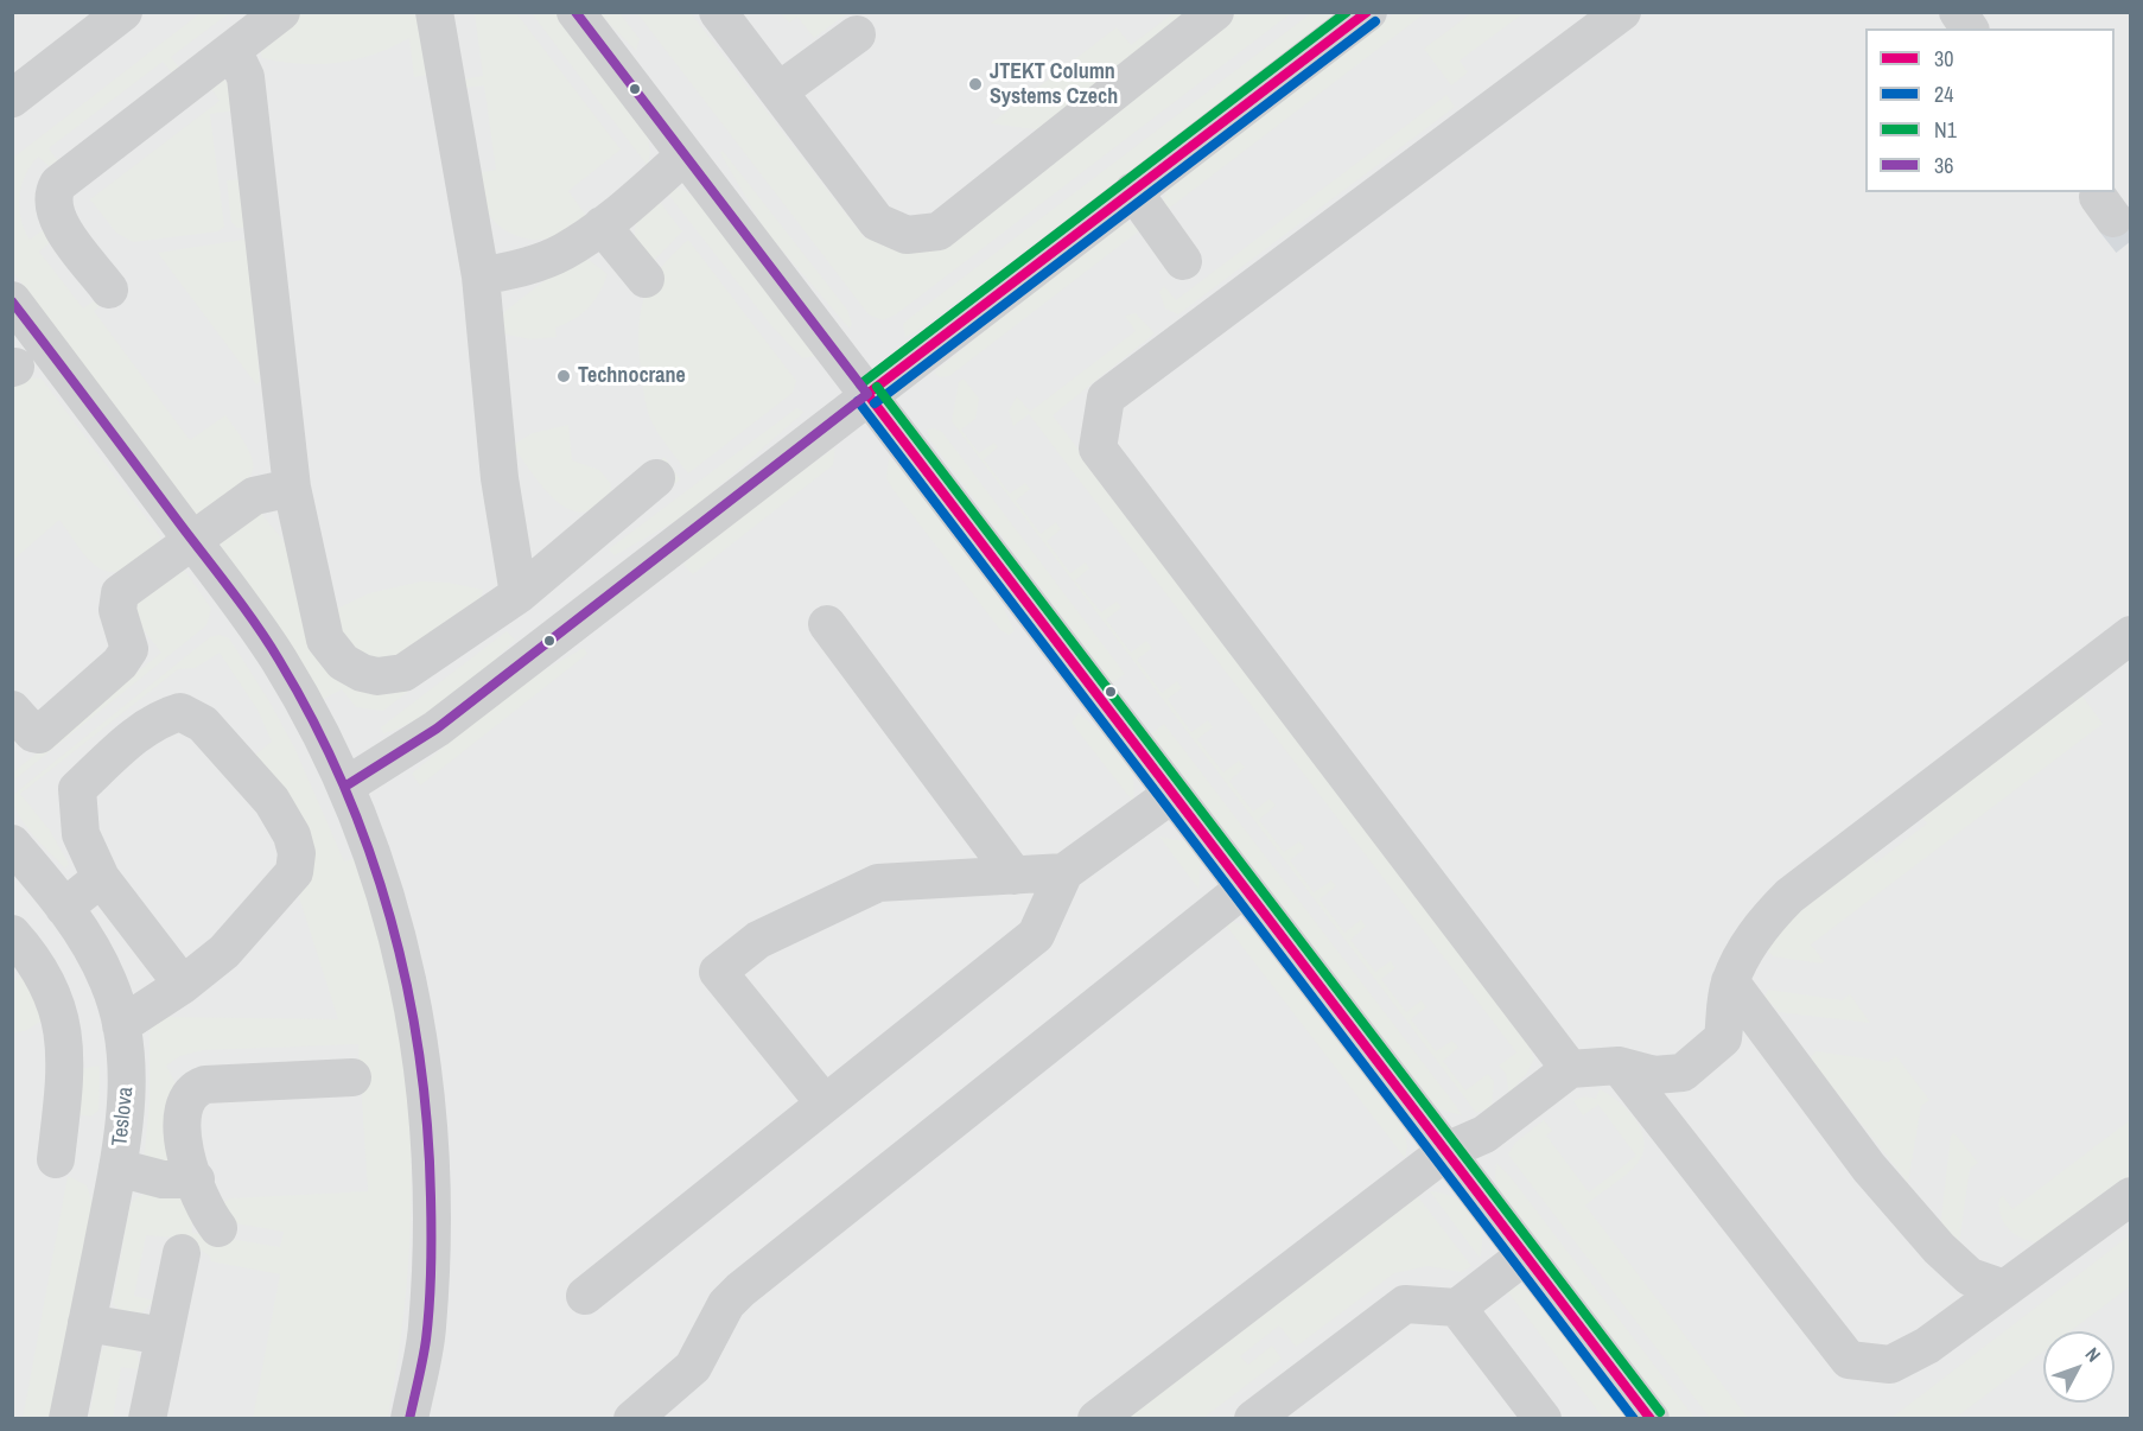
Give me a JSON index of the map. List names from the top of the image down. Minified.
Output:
{"streets":{"street":["Teslova"]},"places":["JTEKT Column Systems Czech","Technocrane"],"lines":["transit line 30","transit line N1","transit line 36","transit line 24"],"legend":["30","24","N1","36"],"north":"top right"}
